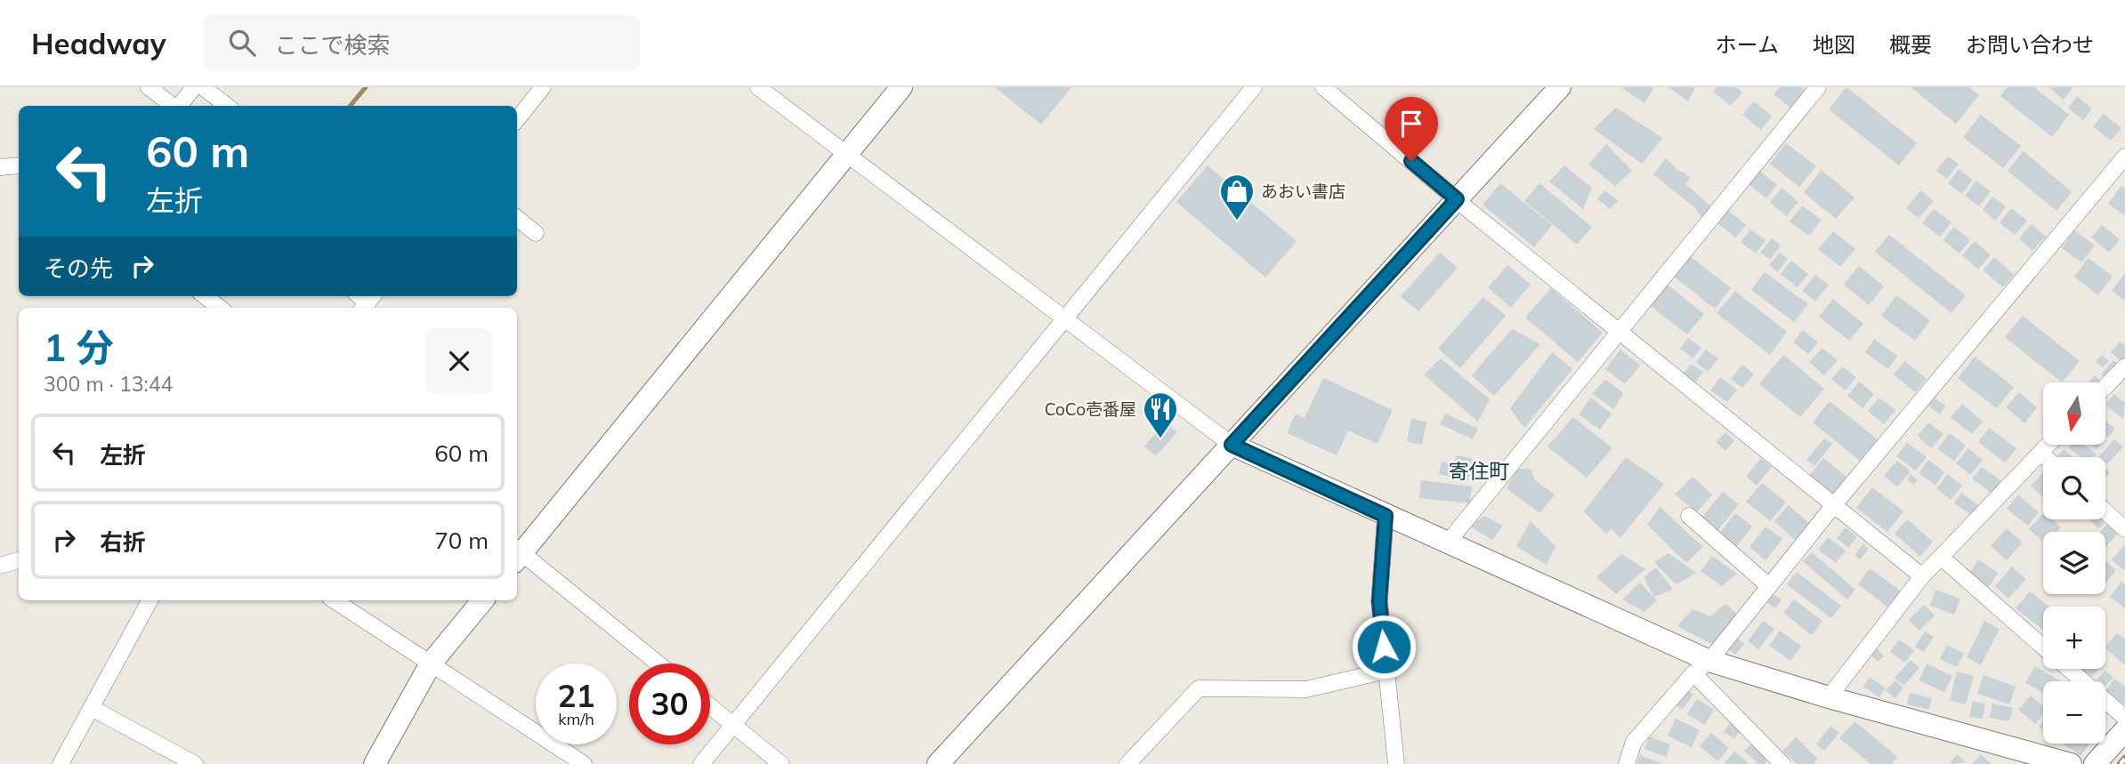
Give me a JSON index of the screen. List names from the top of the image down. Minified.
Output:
{"districts":["寄住町"],"places":{"shop":["あおい書店"],"restaurant":["CoCo壱番屋"]},"north":"bottom","page":{"header":"Headway","search":"ここで検索","nav":["ホーム","地図","概要","お問い合わせ"],"turn":["60 m","左折"],"then":"その先","heading":["1 分","300 m · 13:44"],"map_buttons":["+","−"],"list":[{"name":"左折","value":"60 m"},{"name":"右折","value":"70 m"}],"speed":"21 km/h","limit":"30"}}
